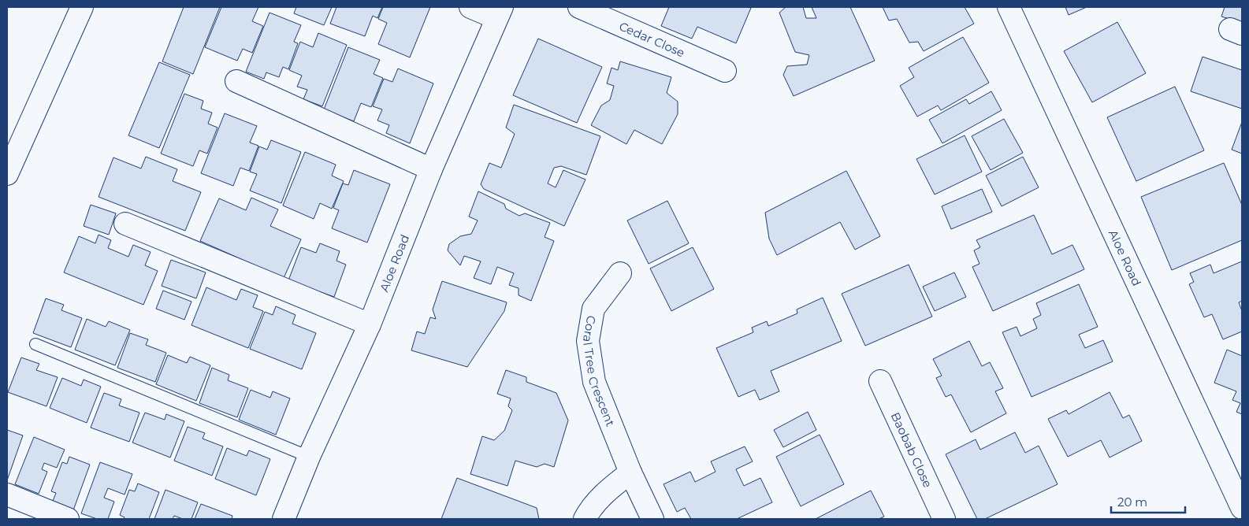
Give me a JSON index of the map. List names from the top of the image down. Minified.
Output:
{"streets":{"street":["Cedar Close","Aloe Road","Coral Tree Crescent","Baobab Close"]},"scale_bar":"20 m"}
